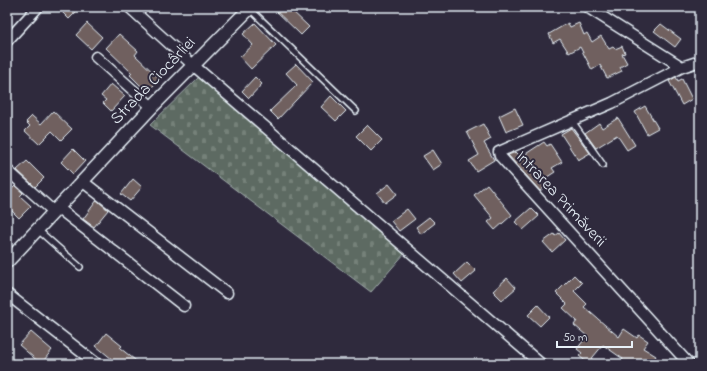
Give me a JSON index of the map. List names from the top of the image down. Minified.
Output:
{"streets":{"street":["Strada Ciocârliei","Intrarea Primăverii"]},"scale_bar":"50 m"}
